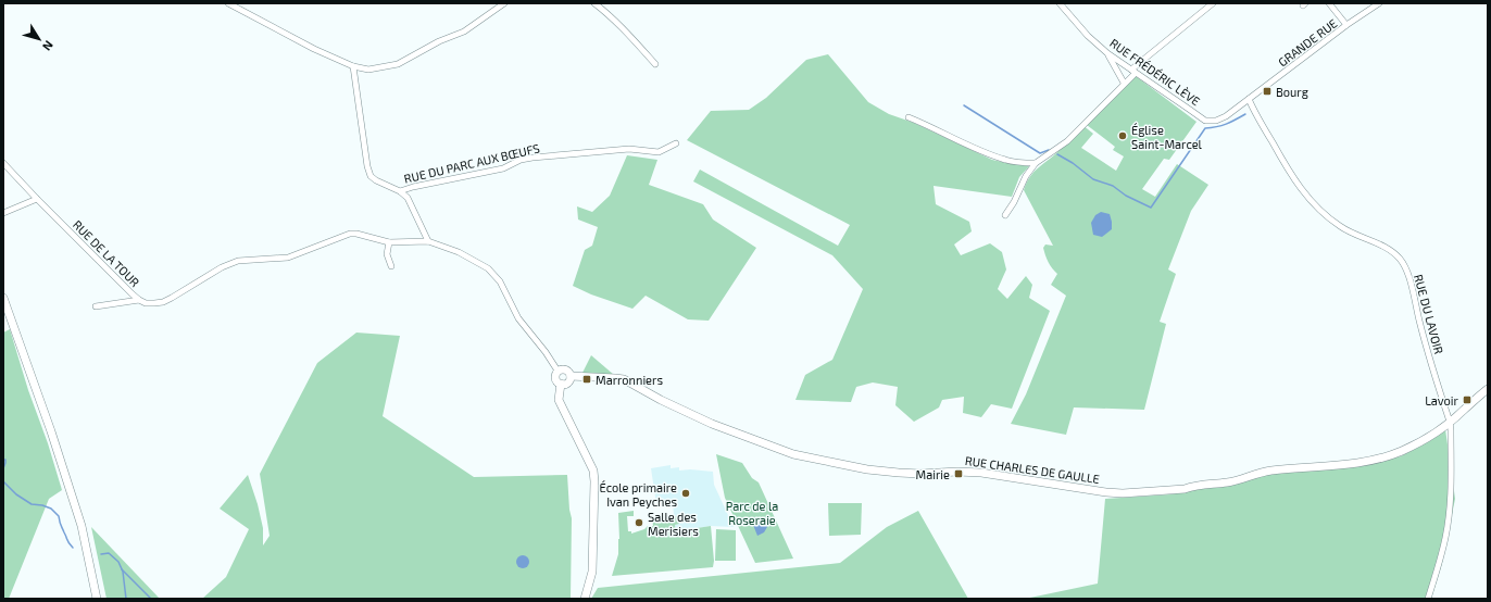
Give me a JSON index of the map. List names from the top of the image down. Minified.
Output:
{"streets":{"street":["GRANDE RUE","RUE FRÉDÉRIC LÈVE","RUE DU PARC AUX BŒUFS","RUE DE LA TOUR","RUE DU LAVOIR","RUE CHARLES DE GAULLE"]},"crossings":[["GRANDE RUE","RUE FRÉDÉRIC LÈVE"],["GRANDE RUE","RUE DU LAVOIR"],["RUE FRÉDÉRIC LÈVE","RUE DU LAVOIR"],["RUE DE LA TOUR","RUE CHARLES DE GAULLE"],["RUE DU LAVOIR","RUE CHARLES DE GAULLE"]],"parks":["Parc de la Roseraie"],"places":{"transit":["Bourg","Marronniers","Lavoir","Mairie"],"other":["Église Saint-Marcel","École primaire Ivan Peyches","Salle des Merisiers"]},"north":"bottom right"}
